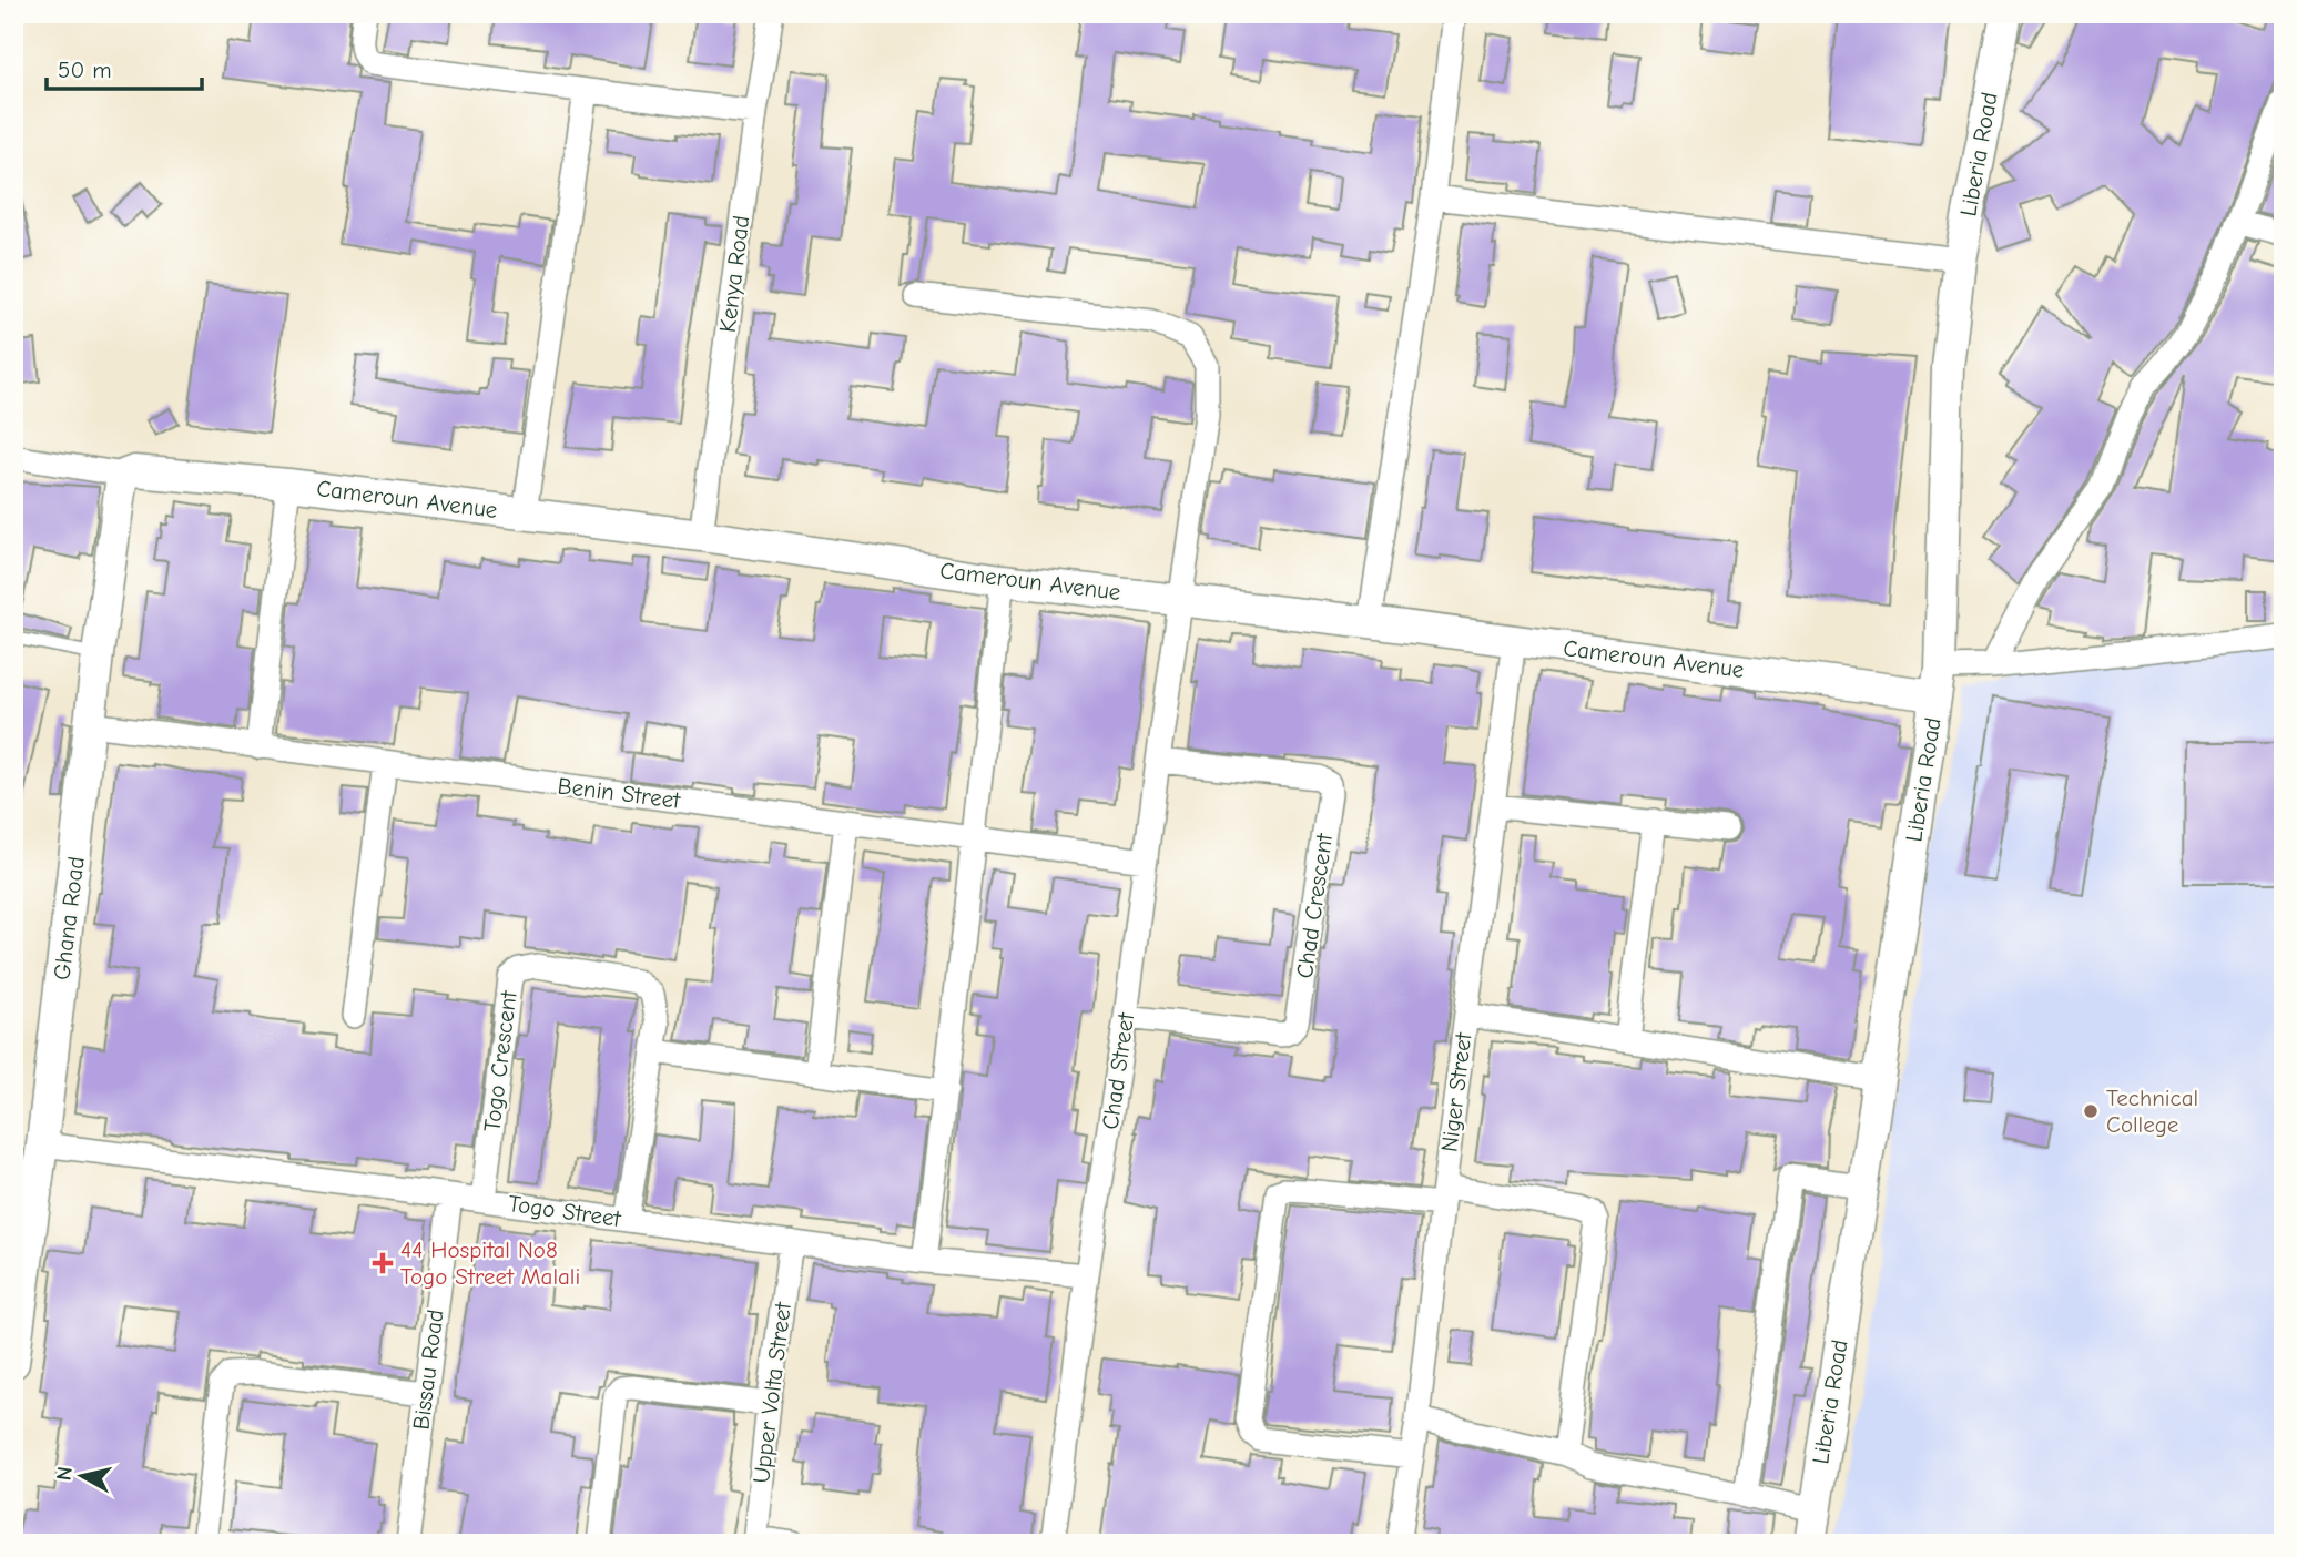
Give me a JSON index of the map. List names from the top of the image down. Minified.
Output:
{"streets":{"street":["Liberia Road","Kenya Road","Cameroun Avenue","Benin Street","Chad Crescent","Ghana Road","Togo Crescent","Chad Street","Niger Street","Togo Street","Bissau Road","Upper Volta Street"]},"crossings":[["Liberia Road","Cameroun Avenue"],["Kenya Road","Cameroun Avenue"],["Cameroun Avenue","Ghana Road"],["Cameroun Avenue","Chad Street"],["Cameroun Avenue","Niger Street"],["Benin Street","Ghana Road"],["Benin Street","Chad Street"],["Chad Crescent","Chad Street"],["Ghana Road","Togo Street"],["Togo Crescent","Togo Street"],["Chad Street","Togo Street"],["Togo Street","Bissau Road"],["Togo Street","Upper Volta Street"]],"places":{"other":["Technical College"],"health":["44 Hospital No8 Togo Street Malali"]},"scale_bar":"50 m","north":"left"}
